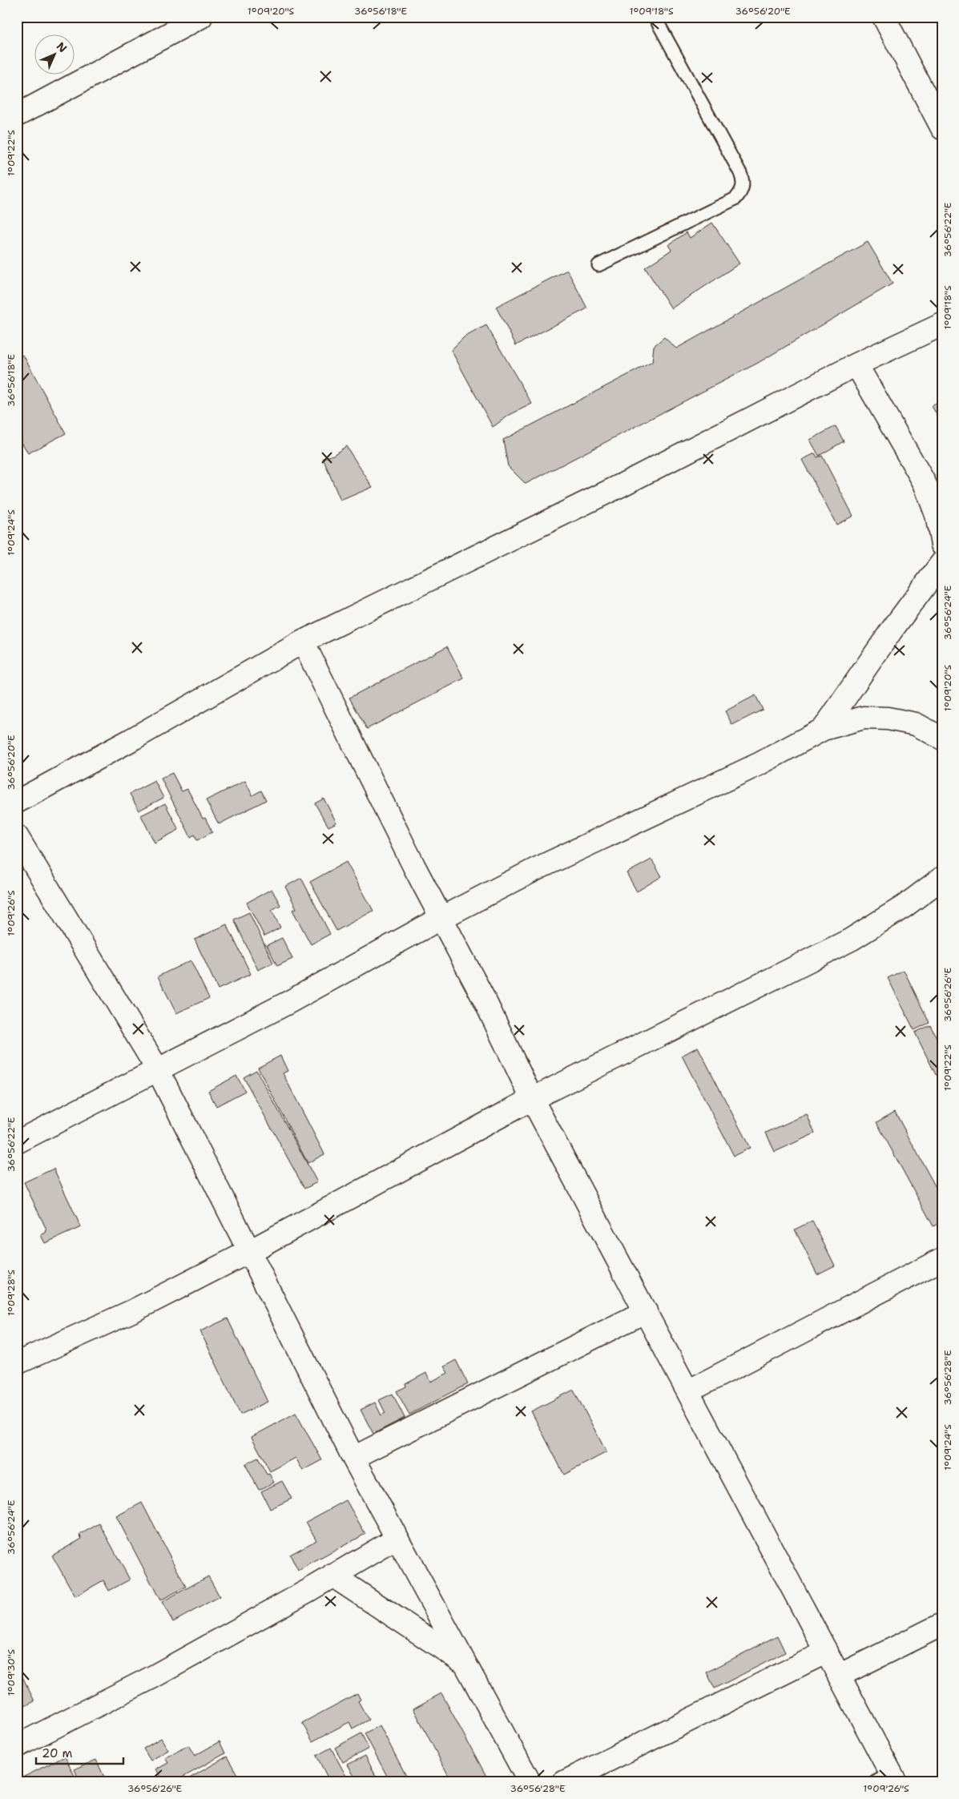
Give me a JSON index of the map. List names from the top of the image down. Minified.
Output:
{"scale_bar":"20 m","north":"top right","coordinates":["1°09'20\"S","36°56'18\"E","1°09'18\"S","36°56'20\"E","1°09'22\"S","36°56'22\"E","1°09'24\"S","36°56'24\"E","1°09'26\"S","36°56'26\"E","1°09'28\"S","36°56'28\"E","1°09'30\"S"]}
